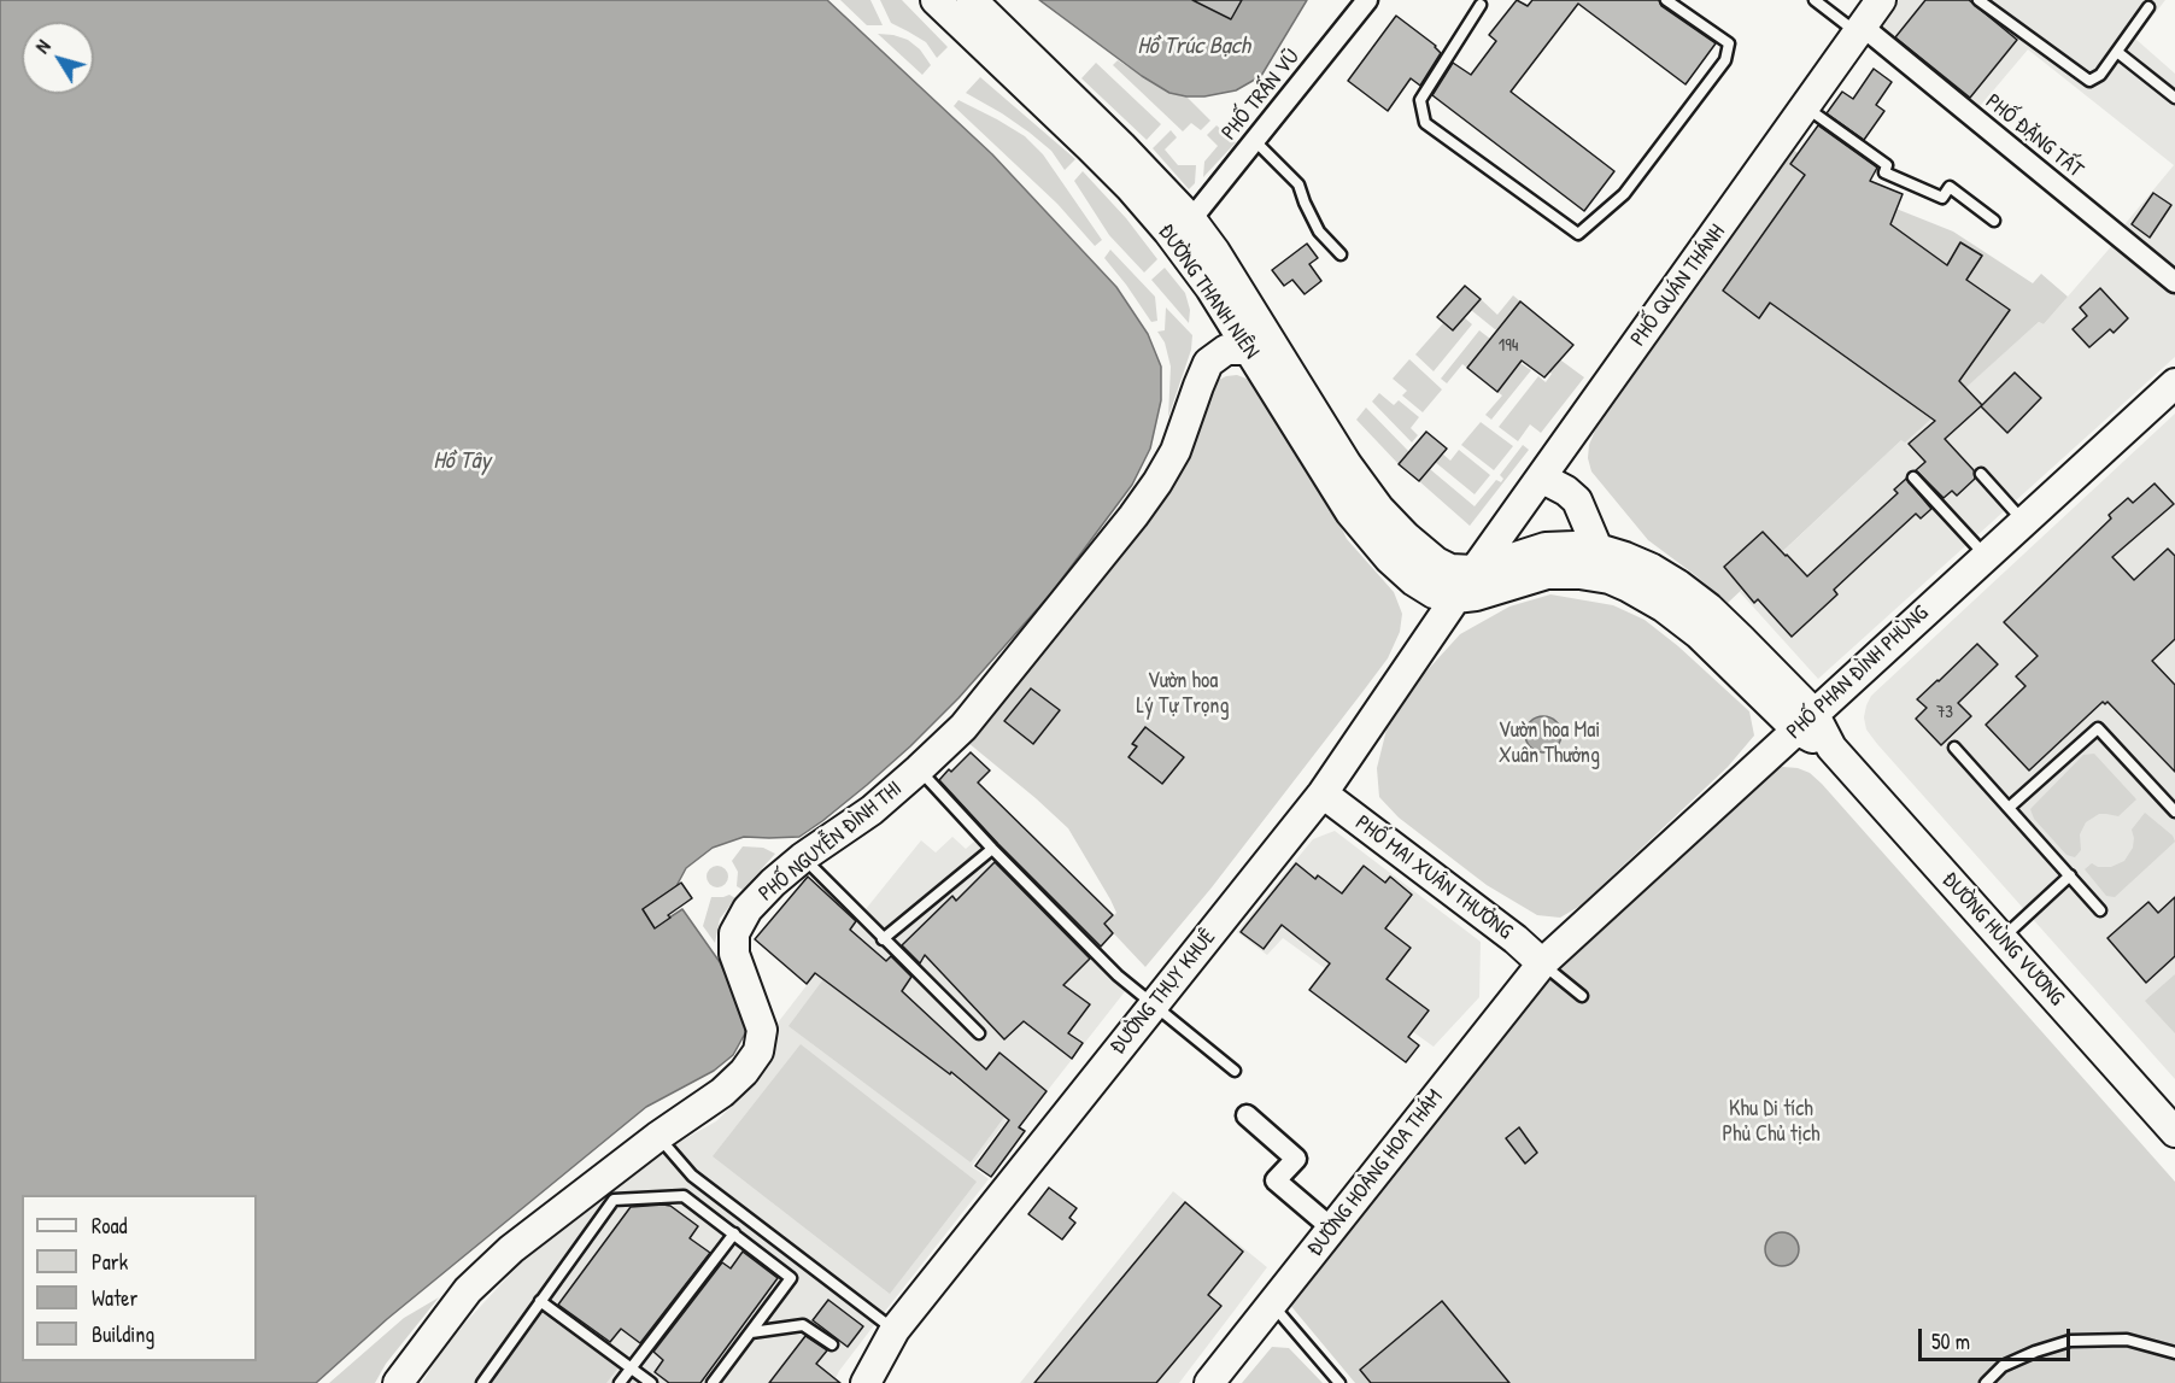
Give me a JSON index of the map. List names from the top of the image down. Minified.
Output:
{"streets":{"main road":["PHỐ QUÁN THÁNH","ĐƯỜNG THANH NIÊN","PHỐ PHAN ĐÌNH PHÙNG","PHỐ NGUYỄN ĐÌNH THI","PHỐ MAI XUÂN THƯỞNG","ĐƯỜNG HÙNG VƯƠNG","ĐƯỜNG THỤY KHUÊ","ĐƯỜNG HOÀNG HOA THÁM"],"street":["PHỐ TRẤN VŨ","PHỐ ĐẶNG TẤT"]},"crossings":[["PHỐ TRẤN VŨ","ĐƯỜNG THANH NIÊN"],["PHỐ ĐẶNG TẤT","PHỐ QUÁN THÁNH"],["PHỐ QUÁN THÁNH","ĐƯỜNG THANH NIÊN"],["PHỐ QUÁN THÁNH","ĐƯỜNG HÙNG VƯƠNG"],["PHỐ QUÁN THÁNH","ĐƯỜNG THỤY KHUÊ"],["ĐƯỜNG THANH NIÊN","PHỐ NGUYỄN ĐÌNH THI"],["ĐƯỜNG THANH NIÊN","ĐƯỜNG HÙNG VƯƠNG"],["ĐƯỜNG THANH NIÊN","ĐƯỜNG THỤY KHUÊ"],["PHỐ PHAN ĐÌNH PHÙNG","PHỐ MAI XUÂN THƯỞNG"],["PHỐ PHAN ĐÌNH PHÙNG","ĐƯỜNG HÙNG VƯƠNG"],["PHỐ PHAN ĐÌNH PHÙNG","ĐƯỜNG HOÀNG HOA THÁM"],["PHỐ MAI XUÂN THƯỞNG","ĐƯỜNG THỤY KHUÊ"],["PHỐ MAI XUÂN THƯỞNG","ĐƯỜNG HOÀNG HOA THÁM"],["ĐƯỜNG HÙNG VƯƠNG","ĐƯỜNG THỤY KHUÊ"]],"water":["Hồ Trúc Bạch","Hồ Tây"],"parks":["Vườn hoa Lý Tự Trọng","Vườn hoa Mai Xuân Thưởng","Khu Di tích Phủ Chủ tịch"],"house_numbers":["194","73"],"legend":["Road","Park","Water","Building"],"scale_bar":"50 m","north":"top left"}
